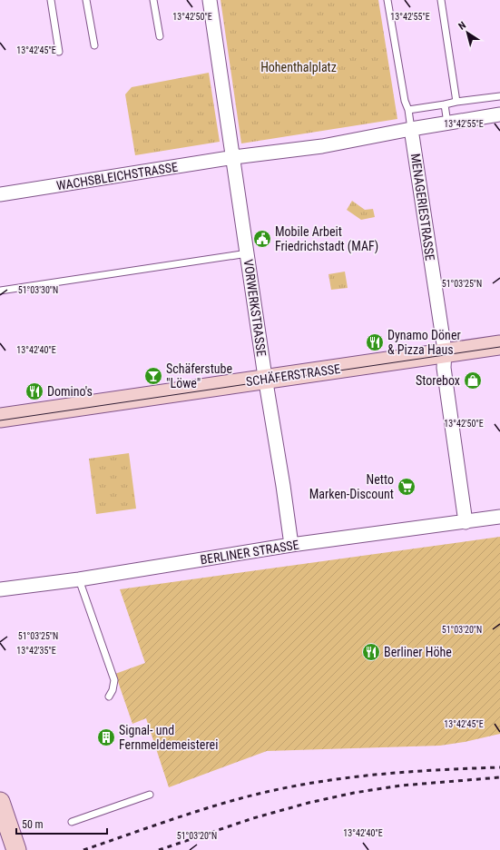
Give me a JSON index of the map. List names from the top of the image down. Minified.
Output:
{"streets":{"street":["WACHSBLEICHSTRASSE","MENAGERIESTRASSE","VORWERKSTRASSE","SCHÄFERSTRASSE","BERLINER STRASSE"]},"crossings":[["WACHSBLEICHSTRASSE","VORWERKSTRASSE"],["MENAGERIESTRASSE","SCHÄFERSTRASSE"],["MENAGERIESTRASSE","BERLINER STRASSE"],["VORWERKSTRASSE","SCHÄFERSTRASSE"],["VORWERKSTRASSE","BERLINER STRASSE"]],"parks":["Hohenthalplatz"],"places":{"public building":["Mobile Arbeit Friedrichstadt (MAF)"],"restaurant":["Dynamo Döner & Pizza Haus","Domino's","Berliner Höhe"],"bar":["Schäferstube \"Löwe\""],"shop":["Storebox"],"supermarket":["Netto Marken-Discount"],"building":["Signal- und Fernmeldemeisterei"]},"scale_bar":"50 m","north":"top left","coordinates":["13°42'50\"E","13°42'55\"E","13°42'45\"E","51°03'25\"N","51°03'30\"N","13°42'40\"E","51°03'20\"N","13°42'35\"E"]}
